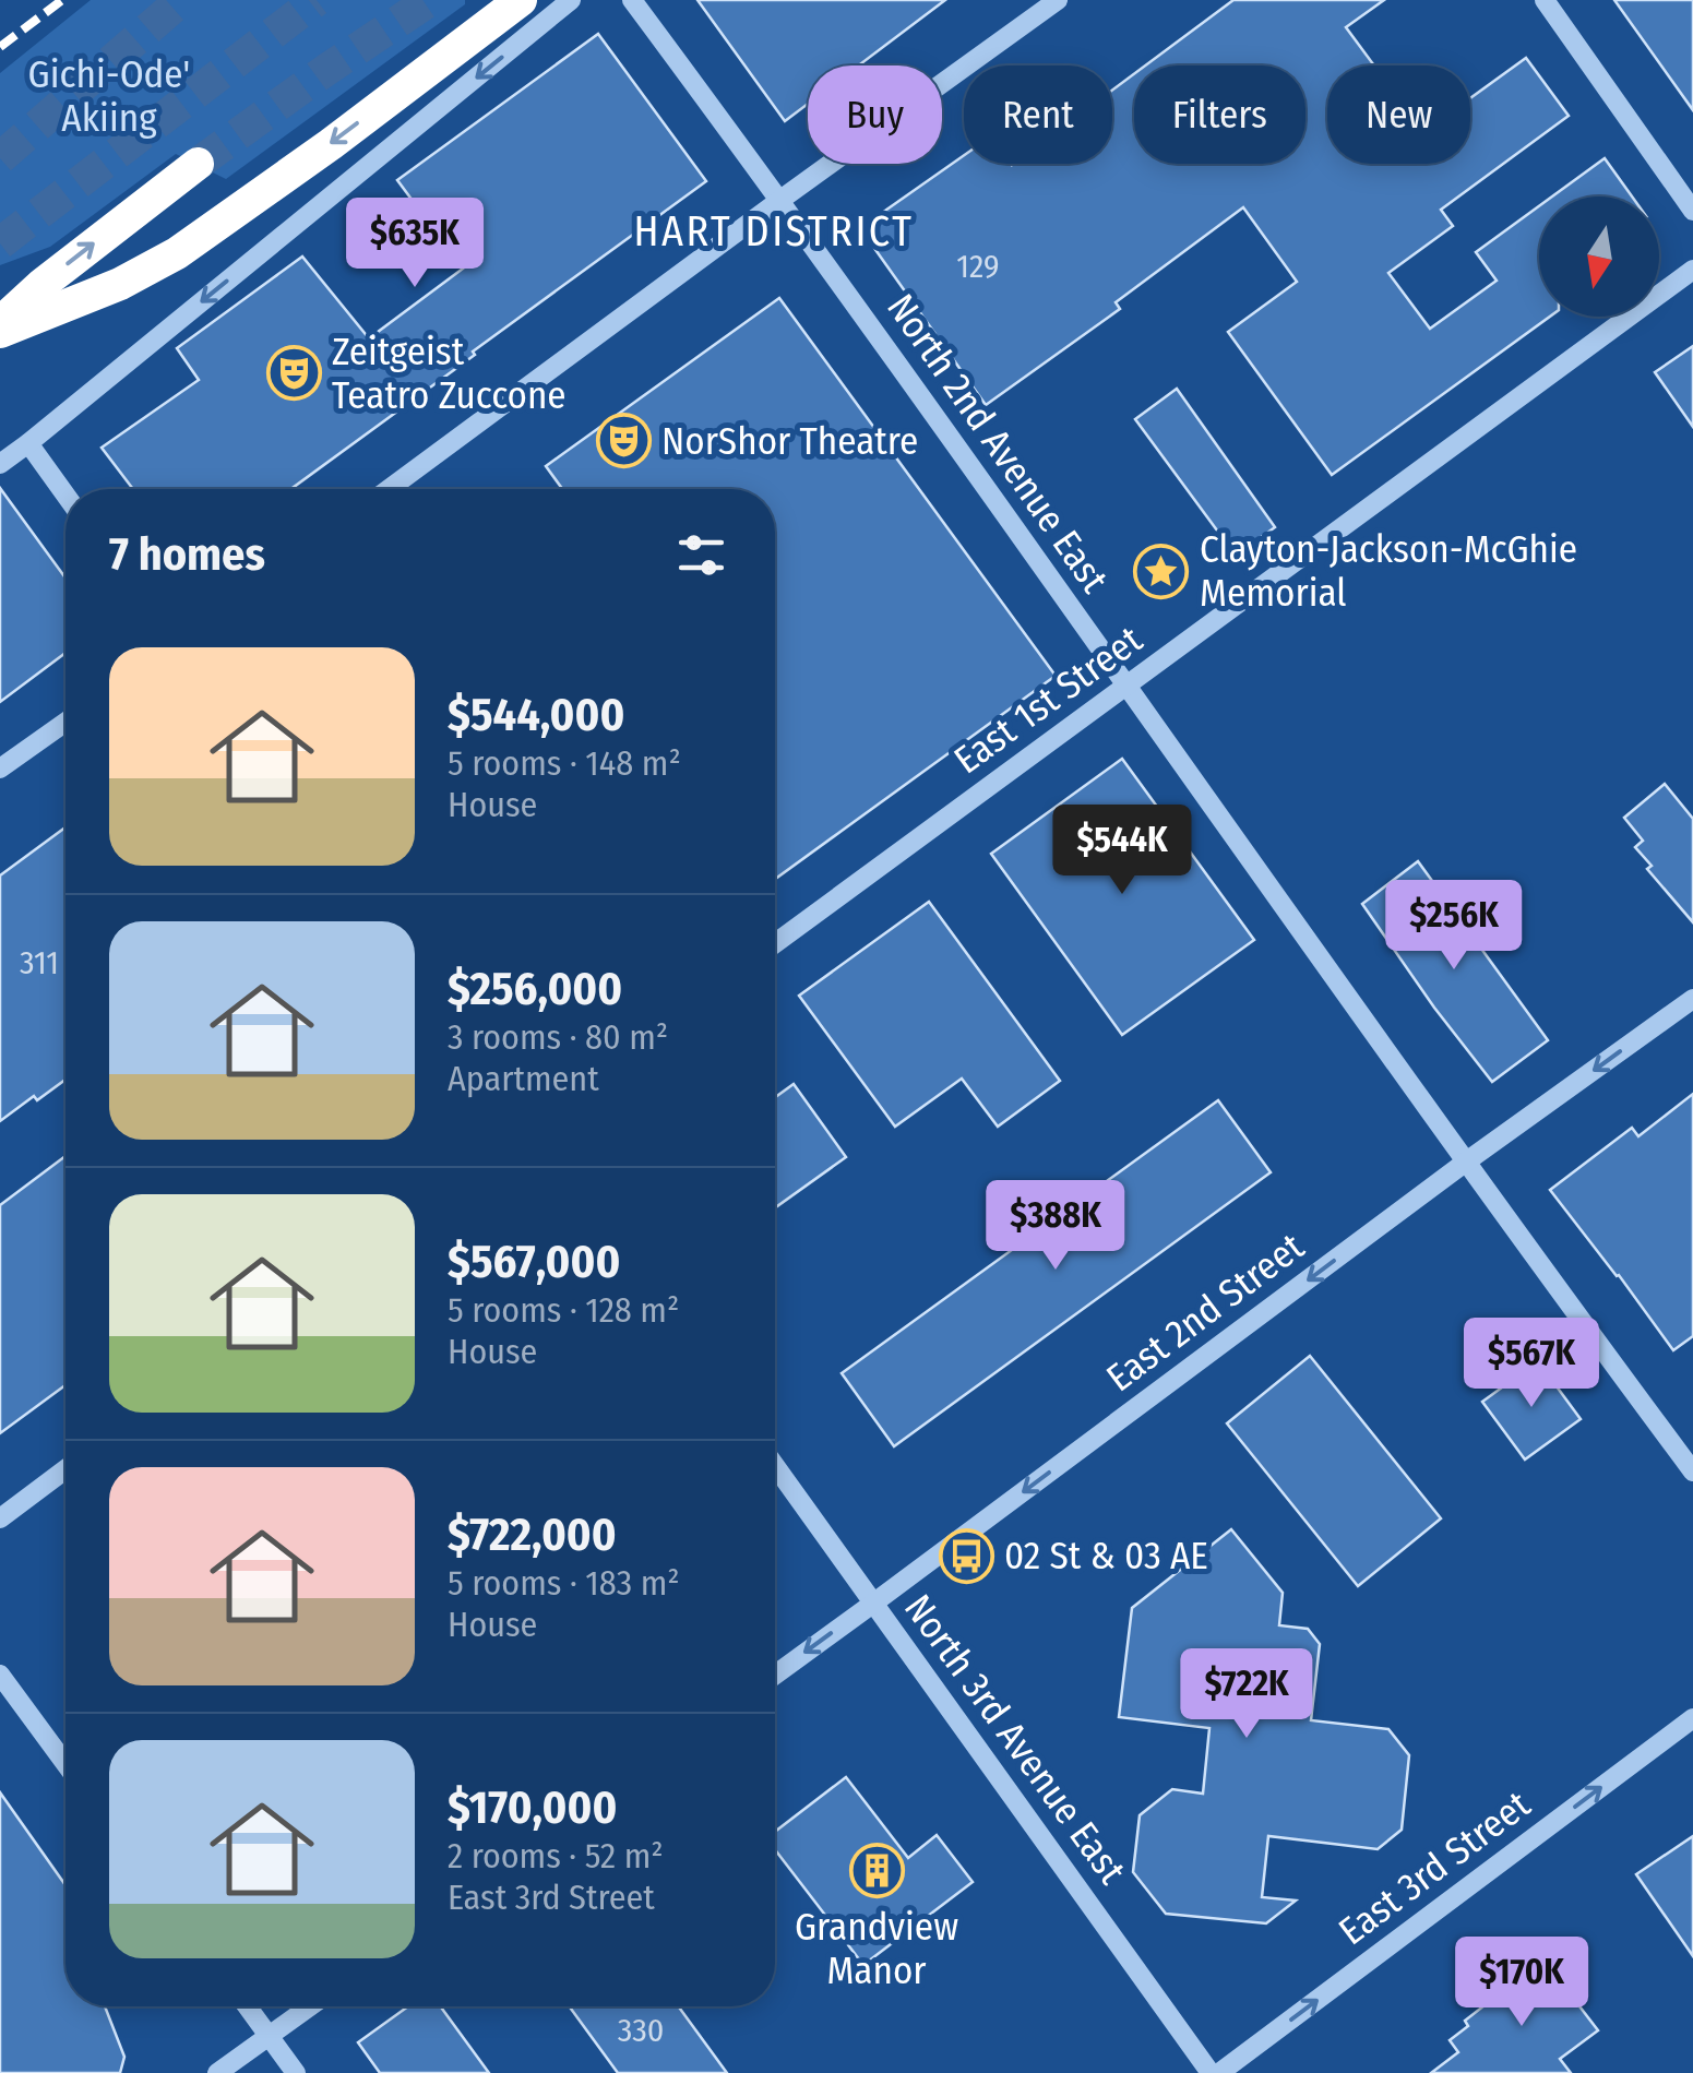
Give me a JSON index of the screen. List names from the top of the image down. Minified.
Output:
{"streets":{"street":["North 2nd Avenue East","East 1st Street","East 2nd Street","North 3rd Avenue East","East 3rd Street"]},"crossings":[["North 2nd Avenue East","East 1st Street"],["North 2nd Avenue East","East 2nd Street"],["East 2nd Street","North 3rd Avenue East"]],"one_way":["East 2nd Street","East 3rd Street"],"districts":["HART DISTRICT"],"parks":["Gichi-Ode' Akiing"],"places":{"theatre":["Zeitgeist Teatro Zuccone","NorShor Theatre"],"place":["Clayton-Jackson-McGhie Memorial"],"bus stop":["02 St & 03 AE"],"building":["Grandview Manor"]},"house_numbers":["129","311","330"],"north":"bottom","page":{"chip":["Buy","Rent","Filters","New"],"price":["$635K","$544K","$256K","$388K","$567K","$722K","$170K"],"heading":"7 homes","list":[{"name":"$544,000","note":"5 rooms · 148 m² · House"},{"name":"$256,000","note":"3 rooms · 80 m² · Apartment"},{"name":"$567,000","note":"5 rooms · 128 m² · House"},{"name":"$722,000","note":"5 rooms · 183 m² · House"},{"name":"$170,000","note":"2 rooms · 52 m² · East 3rd Street"}]}}
